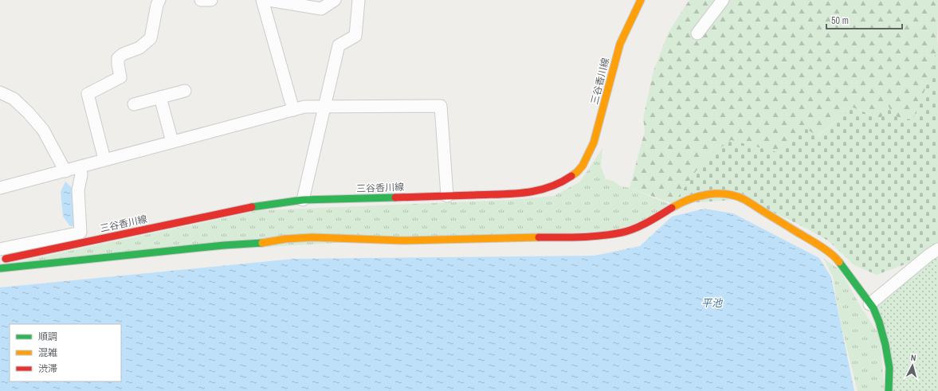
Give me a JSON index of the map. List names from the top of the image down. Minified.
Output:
{"streets":{"street":["三谷香川線"]},"water":["平池"],"legend":["順調","混雑","渋滞"],"scale_bar":"50 m","north":"top"}
